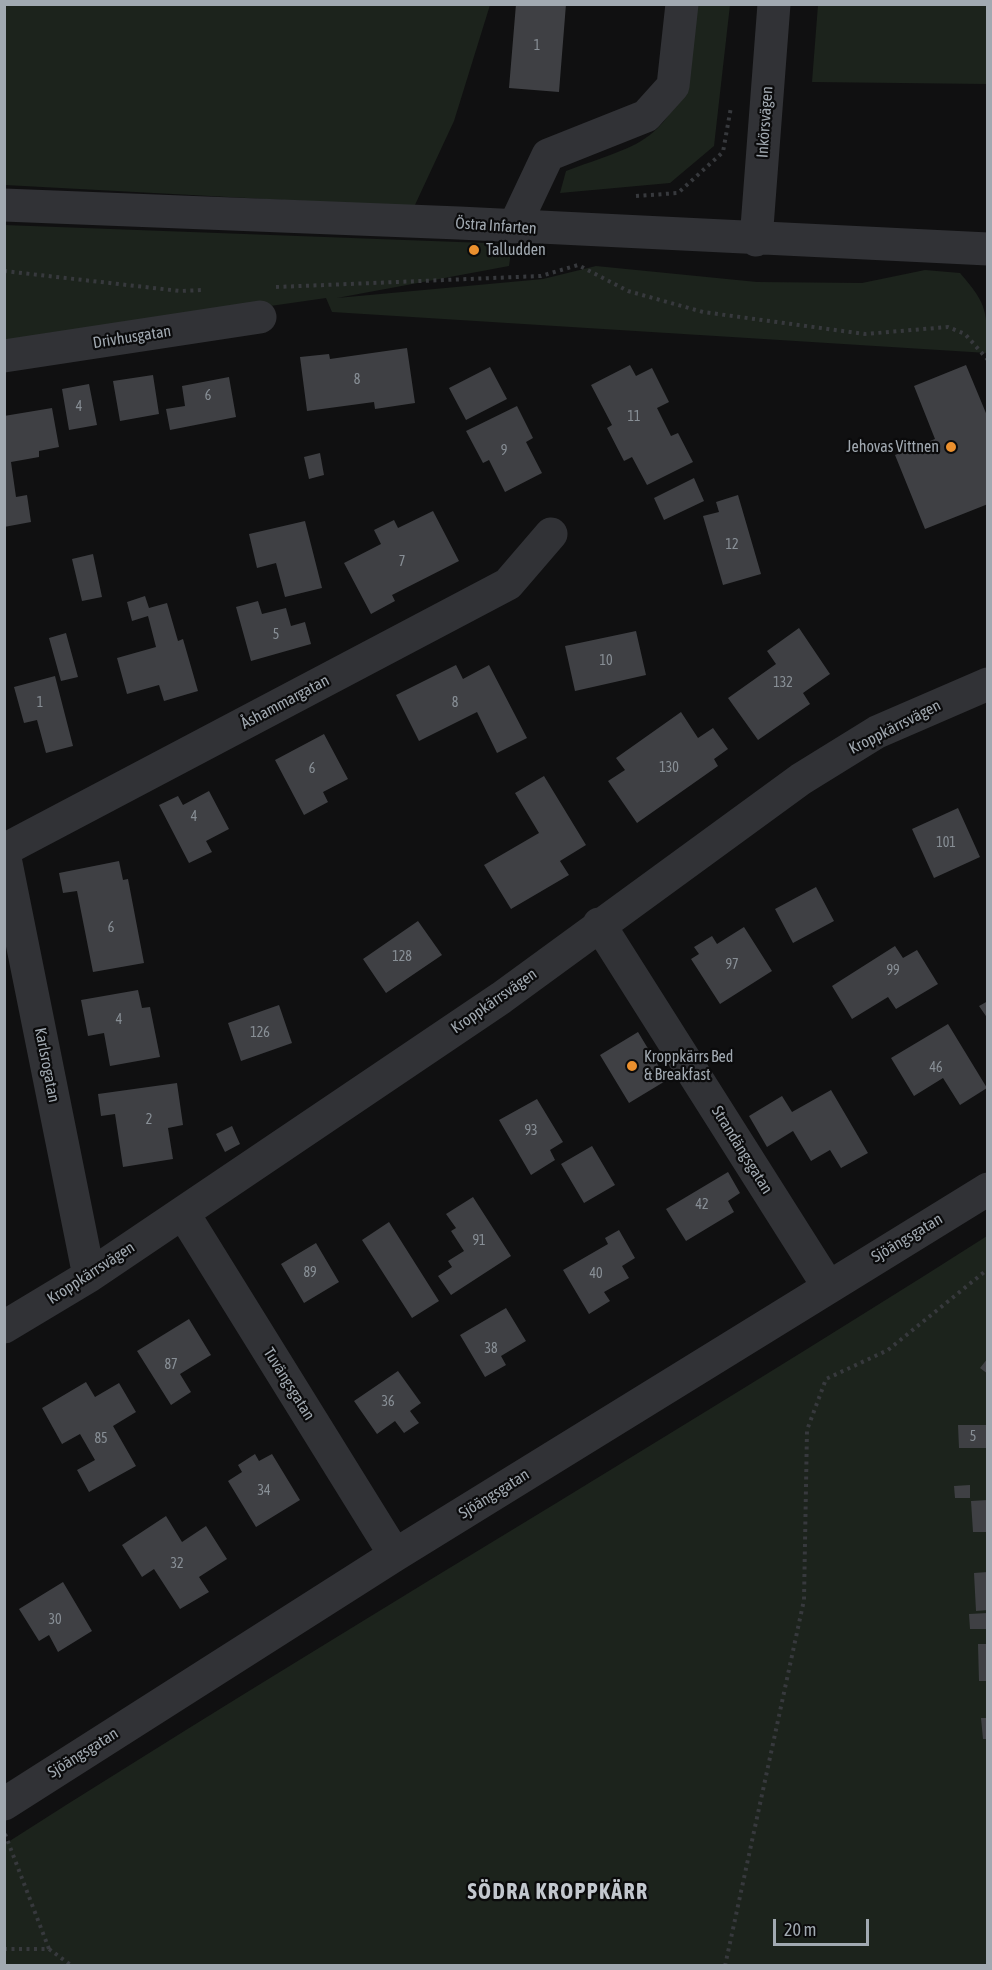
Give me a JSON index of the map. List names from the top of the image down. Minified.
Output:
{"streets":{"street":["Inkörsvägen","Östra Infarten","Drivhusgatan","Åshammargatan","Kroppkärrsvägen","Karlsrogatan","Strandängsgatan","Sjöängsgatan","Tuvängsgatan"]},"crossings":[["Inkörsvägen","Östra Infarten"],["Åshammargatan","Karlsrogatan"],["Kroppkärrsvägen","Karlsrogatan"],["Kroppkärrsvägen","Strandängsgatan"],["Kroppkärrsvägen","Tuvängsgatan"],["Strandängsgatan","Sjöängsgatan"],["Sjöängsgatan","Tuvängsgatan"]],"districts":["SÖDRA KROPPKÄRR"],"places":["Talludden","Jehovas Vittnen","Kroppkärrs Bed & Breakfast"],"house_numbers":["1","8","6","4","11","9","12","7","5","10","132","1","8","130","6","4","101","6","128","97","99","4","126","46","2","93","42","91","89","40","38","87","36","5","85","34","32","30"],"scale_bar":"20 m"}
